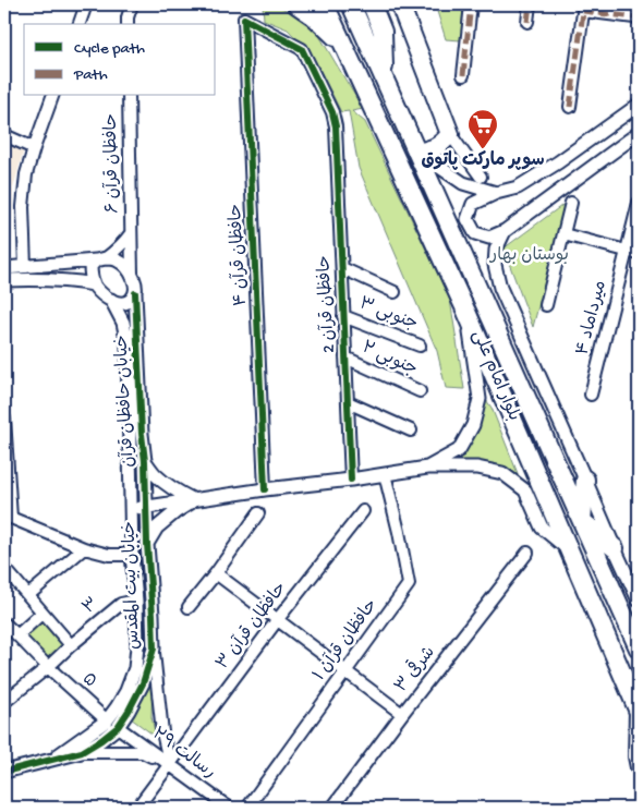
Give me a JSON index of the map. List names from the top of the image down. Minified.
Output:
{"streets":{"highway":["بلوار امام علی"],"street":["حافظان قرآن ۶","حافظان قرآن ۴","حافظان قرآن 2","جنوبی ۳","میرداماد ۴","جنوبی ۲","خیابان حافظان قرآن","خیابان بیت المقدس","۳","حافظان قرآن ۳","حافظان قرآن ۱","۳ شرقی","۵","رسالت ۲۹"]},"crossings":[["حافظان قرآن ۶","خیابان حافظان قرآن"],["حافظان قرآن ۴","حافظان قرآن 2"],["حافظان قرآن 2","جنوبی ۳"],["حافظان قرآن 2","جنوبی ۲"],["خیابان حافظان قرآن","خیابان بیت المقدس"],["خیابان بیت المقدس","۳"],["خیابان بیت المقدس","۵"],["خیابان بیت المقدس","رسالت ۲۹"],["۳","۵"],["حافظان قرآن ۳","رسالت ۲۹"]],"parks":["بوستان بهار"],"places":{"supermarket":["سوپر مارکت پاتوق"]},"legend":["Cycle path","Path"]}
